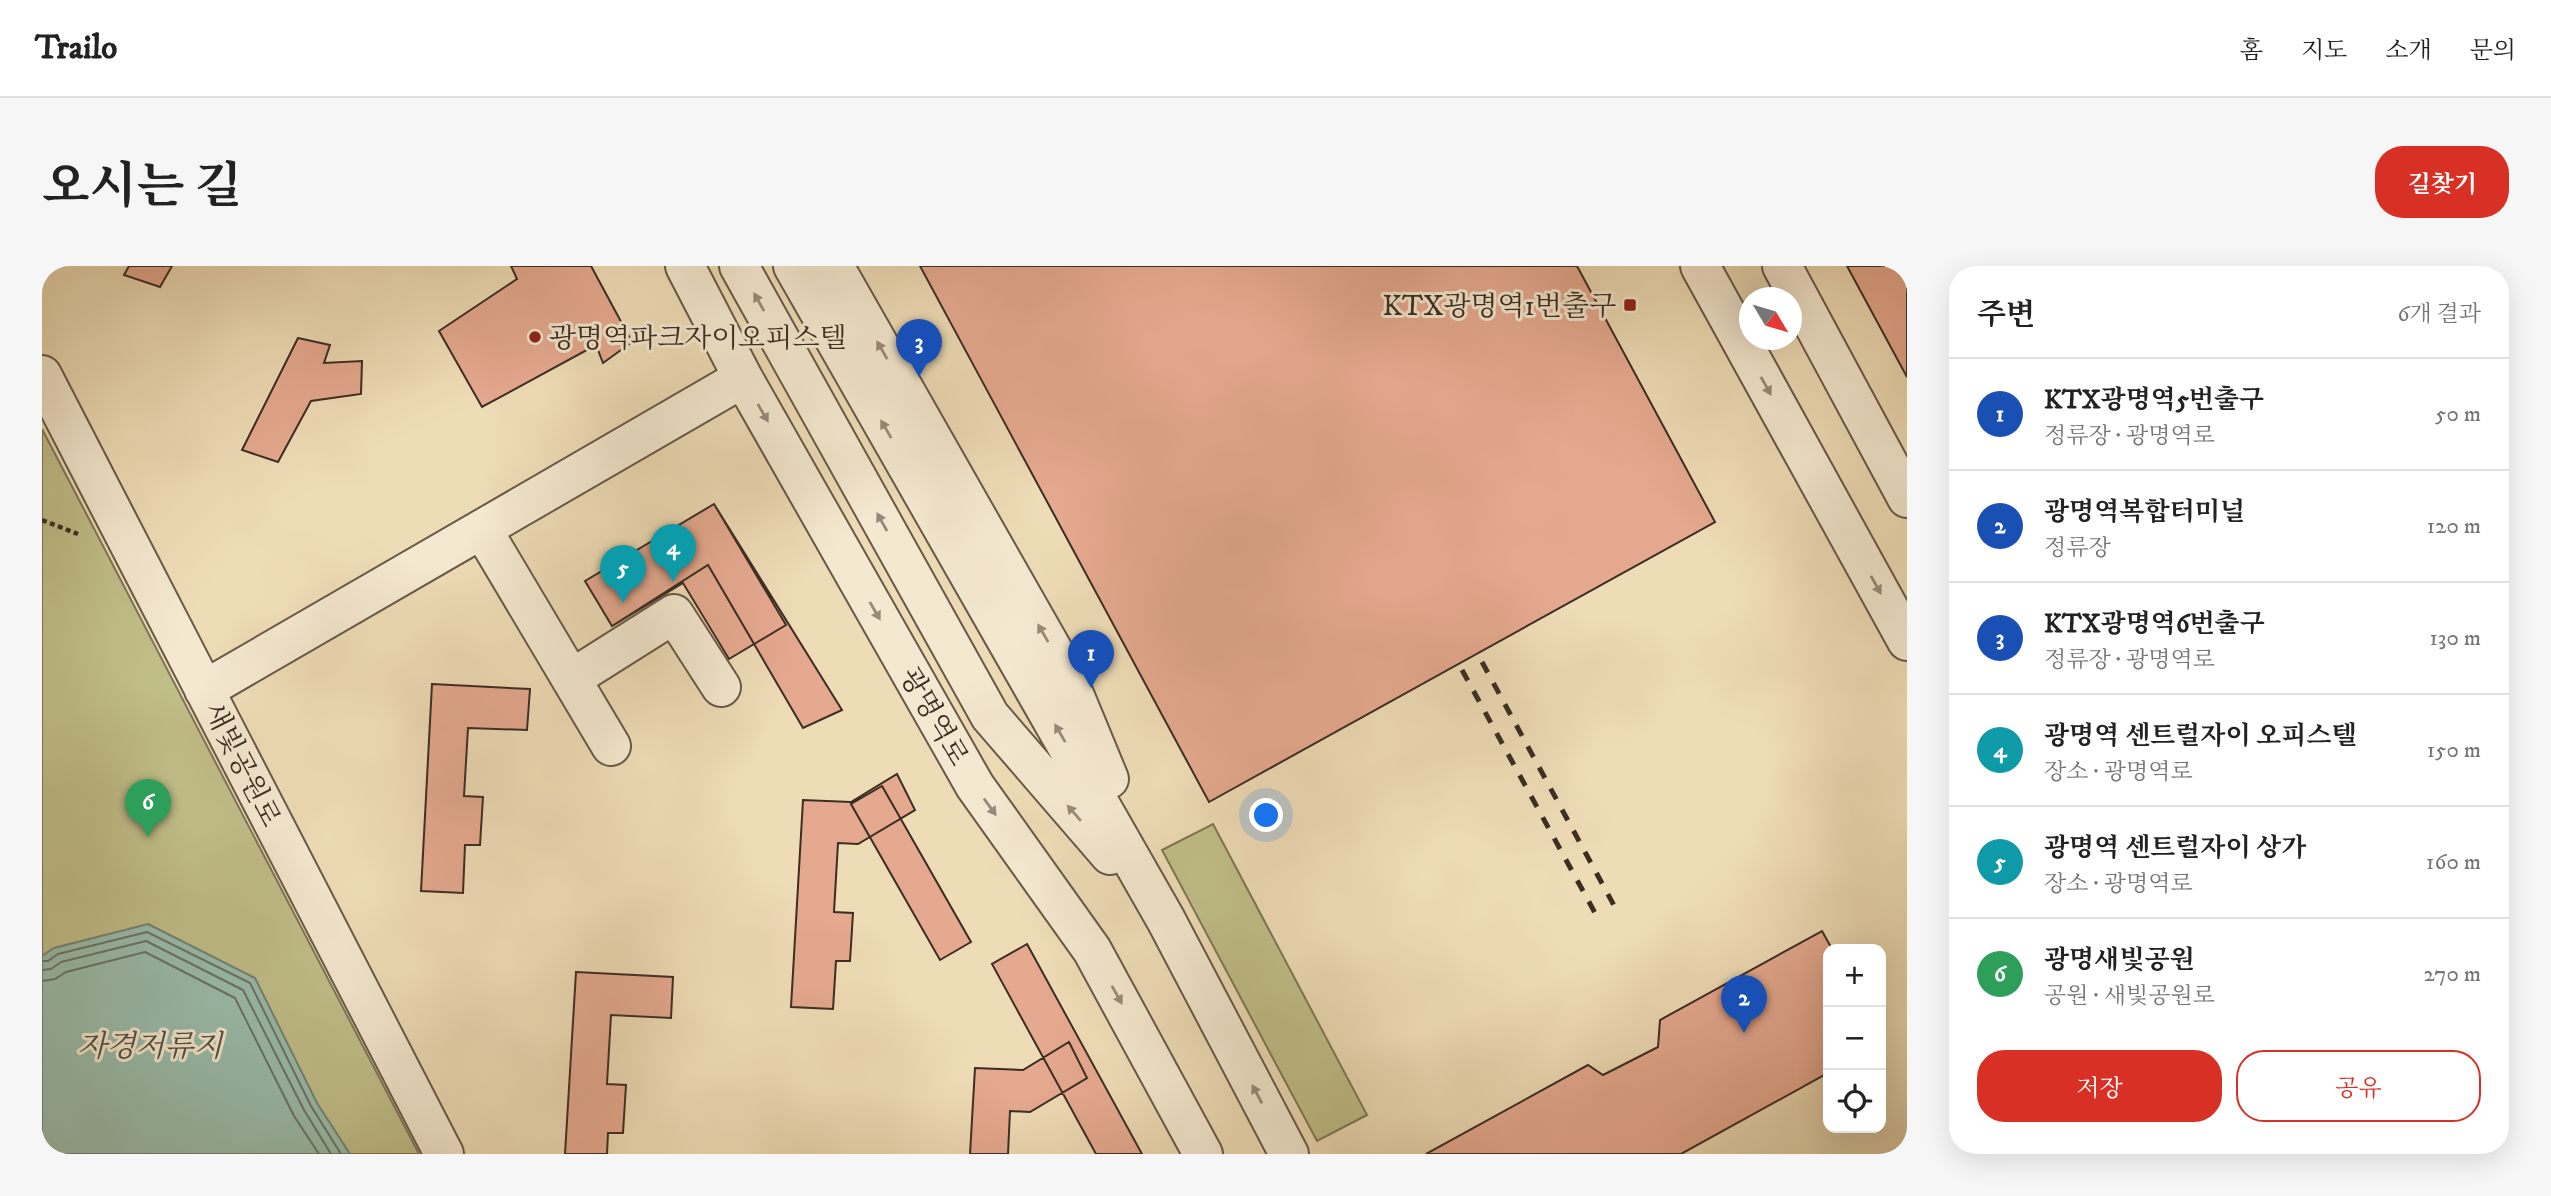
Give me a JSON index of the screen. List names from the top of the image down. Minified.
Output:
{"streets":{"street":["광명역로","새빛공원로"]},"water":["자경저류지"],"places":{"transit":["KTX광명역1번출구"],"other":["광명역파크자이오피스텔"]},"north":"bottom right","page":{"header":"Trailo","nav":["홈","지도","소개","문의"],"title":"오시는 길","buttons":["길찾기",["저장","공유"]],"heading":["주변","6개 결과"],"pins":["3","4","5","1","6","2"],"list":[{"mark":"1","name":"KTX광명역5번출구","note":"정류장 · 광명역로","value":"50 m"},{"mark":"2","name":"광명역복합터미널","note":"정류장","value":"120 m"},{"mark":"3","name":"KTX광명역6번출구","note":"정류장 · 광명역로","value":"130 m"},{"mark":"4","name":"광명역 센트럴자이 오피스텔","note":"장소 · 광명역로","value":"150 m"},{"mark":"5","name":"광명역 센트럴자이 상가","note":"장소 · 광명역로","value":"160 m"},{"mark":"6","name":"광명새빛공원","note":"공원 · 새빛공원로","value":"270 m"}],"map_buttons":["+","−"]}}
